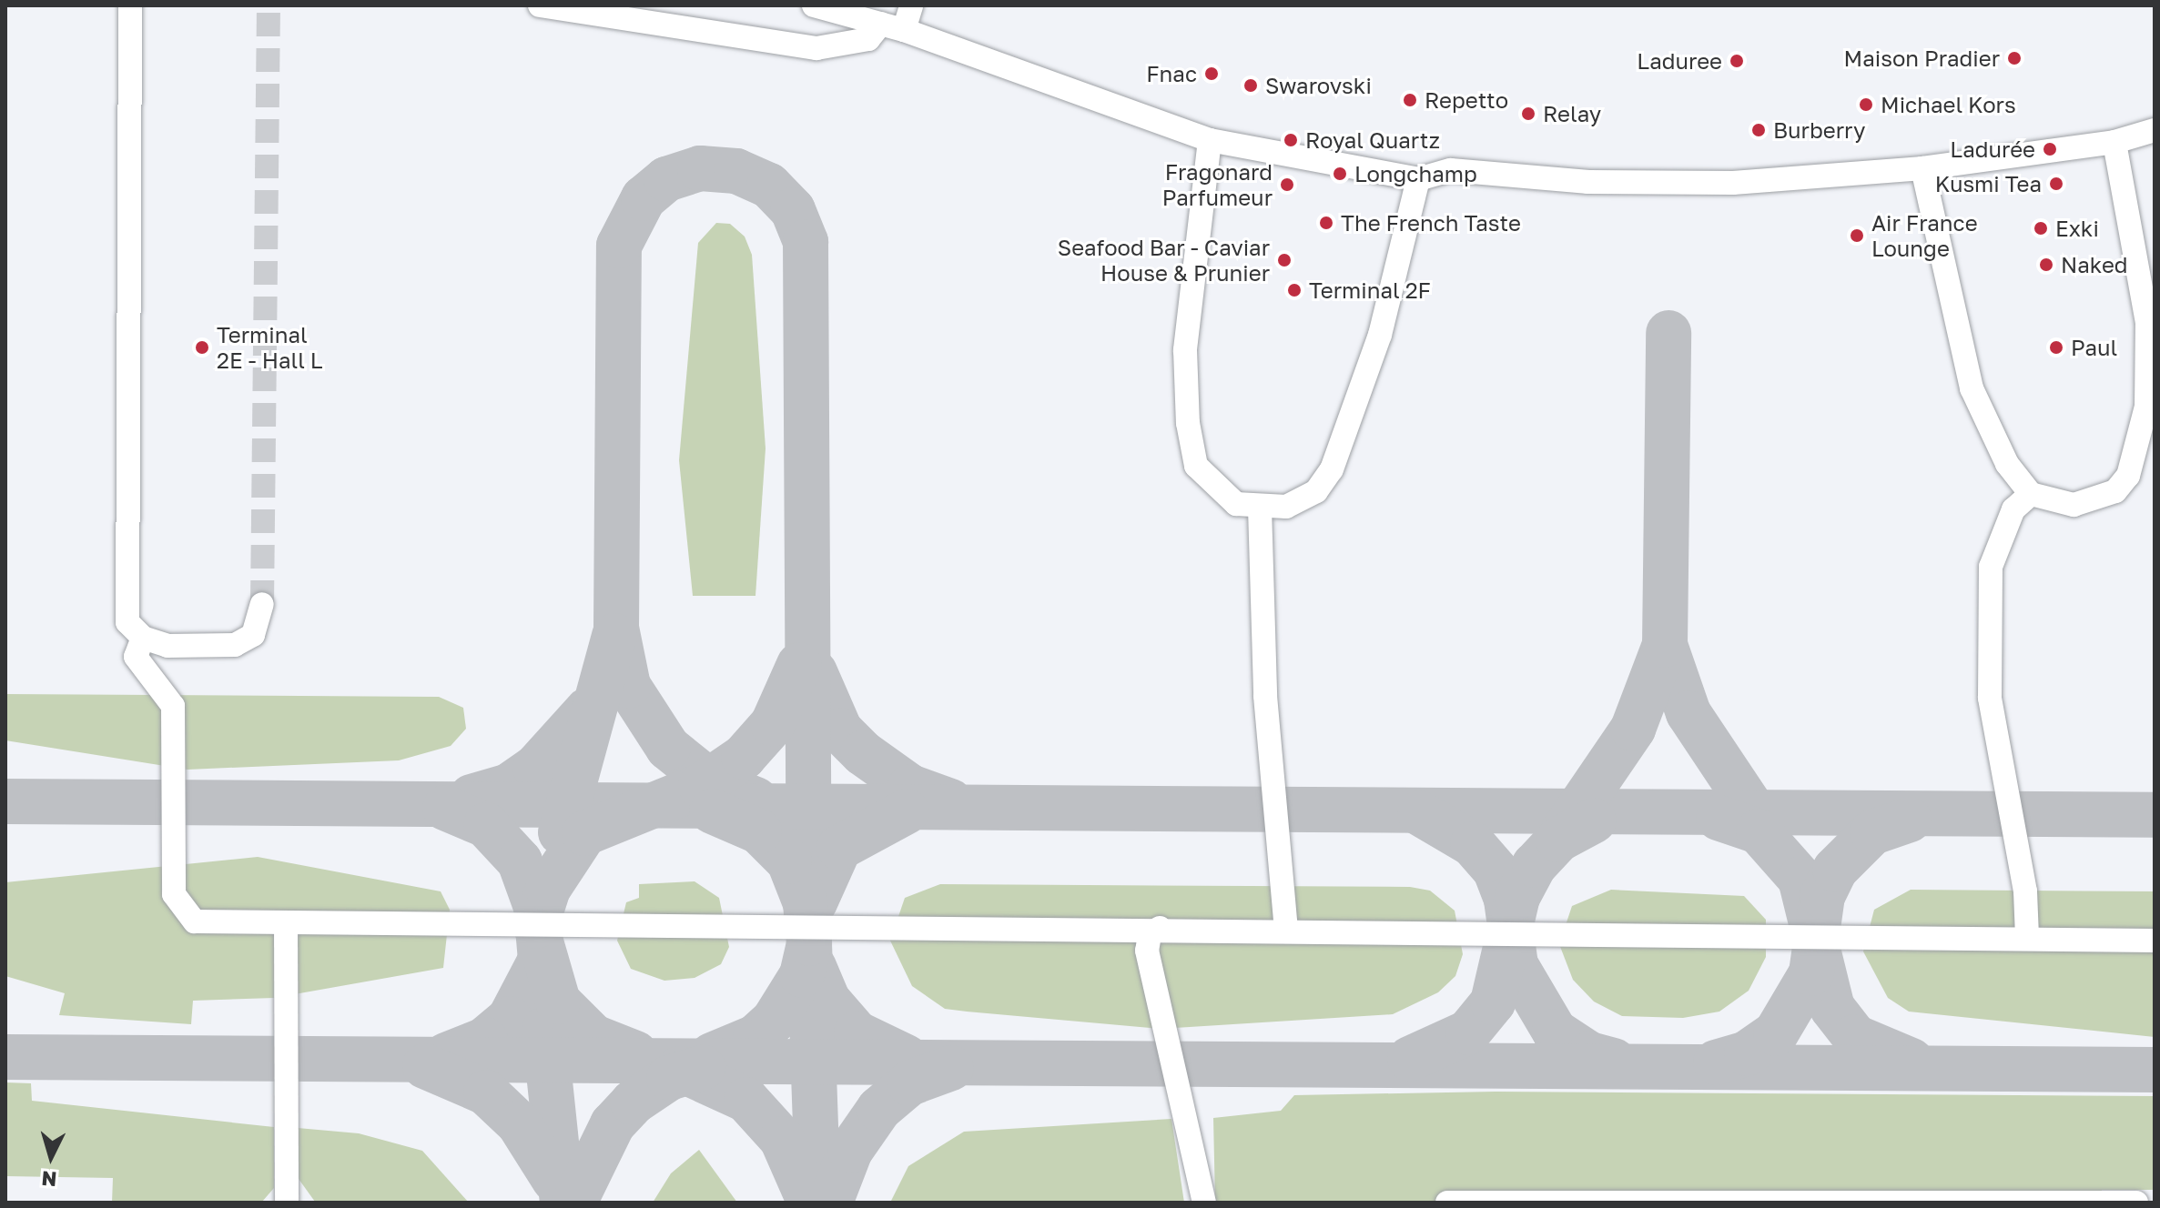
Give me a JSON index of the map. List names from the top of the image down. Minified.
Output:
{"places":["Maison Pradier","Laduree","Fnac","Swarovski","Repetto","Michael Kors","Relay","Burberry","Royal Quartz","Ladurée","Longchamp","Kusmi Tea","Fragonard Parfumeur","The French Taste","Exki","Air France Lounge","Seafood Bar - Caviar House & Prunier","Naked","Terminal 2F","Terminal 2E - Hall L","Paul"],"north":"bottom"}
